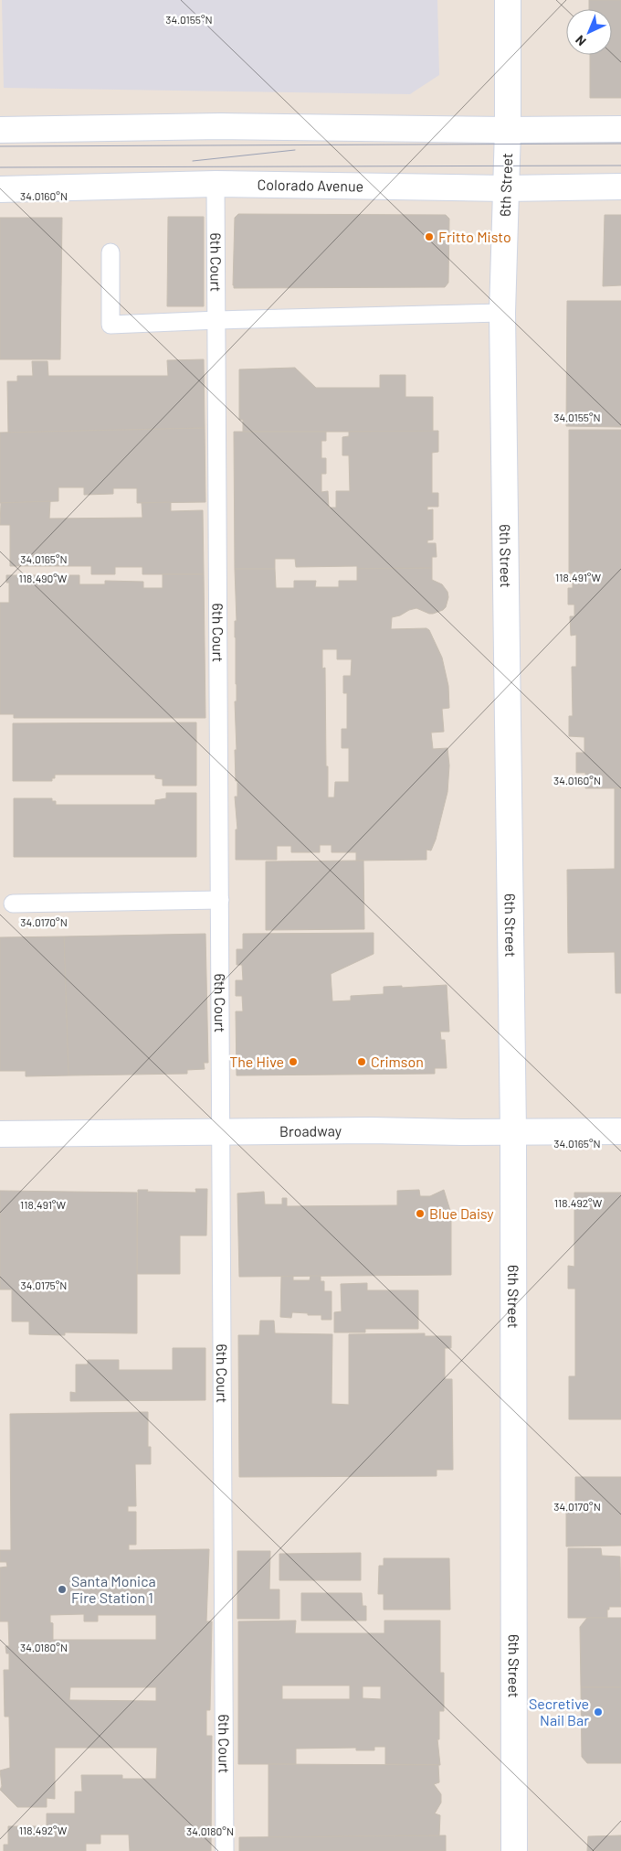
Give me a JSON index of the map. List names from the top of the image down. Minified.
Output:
{"streets":{"street":["6th Street","Colorado Avenue","Broadway"],"lane":["6th Court"]},"crossings":[["6th Street","Colorado Avenue"],["6th Street","Broadway"],["Colorado Avenue","6th Court"],["6th Court","Broadway"]],"places":["Fritto Misto","The Hive","Crimson","Blue Daisy","Santa Monica Fire Station 1","Secretive Nail Bar"],"north":"bottom left","coordinates":["34.0155°N","34.0160°N","34.0165°N","118.491°W","118.490°W","34.0170°N","118.492°W","34.0175°N","34.0180°N"]}
